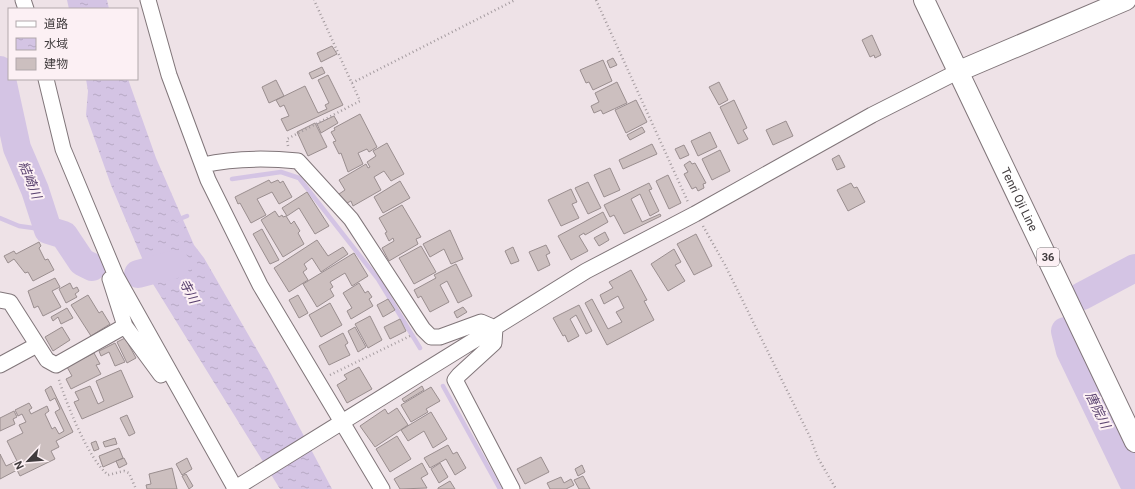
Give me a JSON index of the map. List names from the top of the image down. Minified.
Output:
{"streets":{"main road":["Tenri Oji Line","36"]},"water":["結崎川","寺川","唐院川"],"legend":["道路","水域","建物"],"north":"bottom left"}
